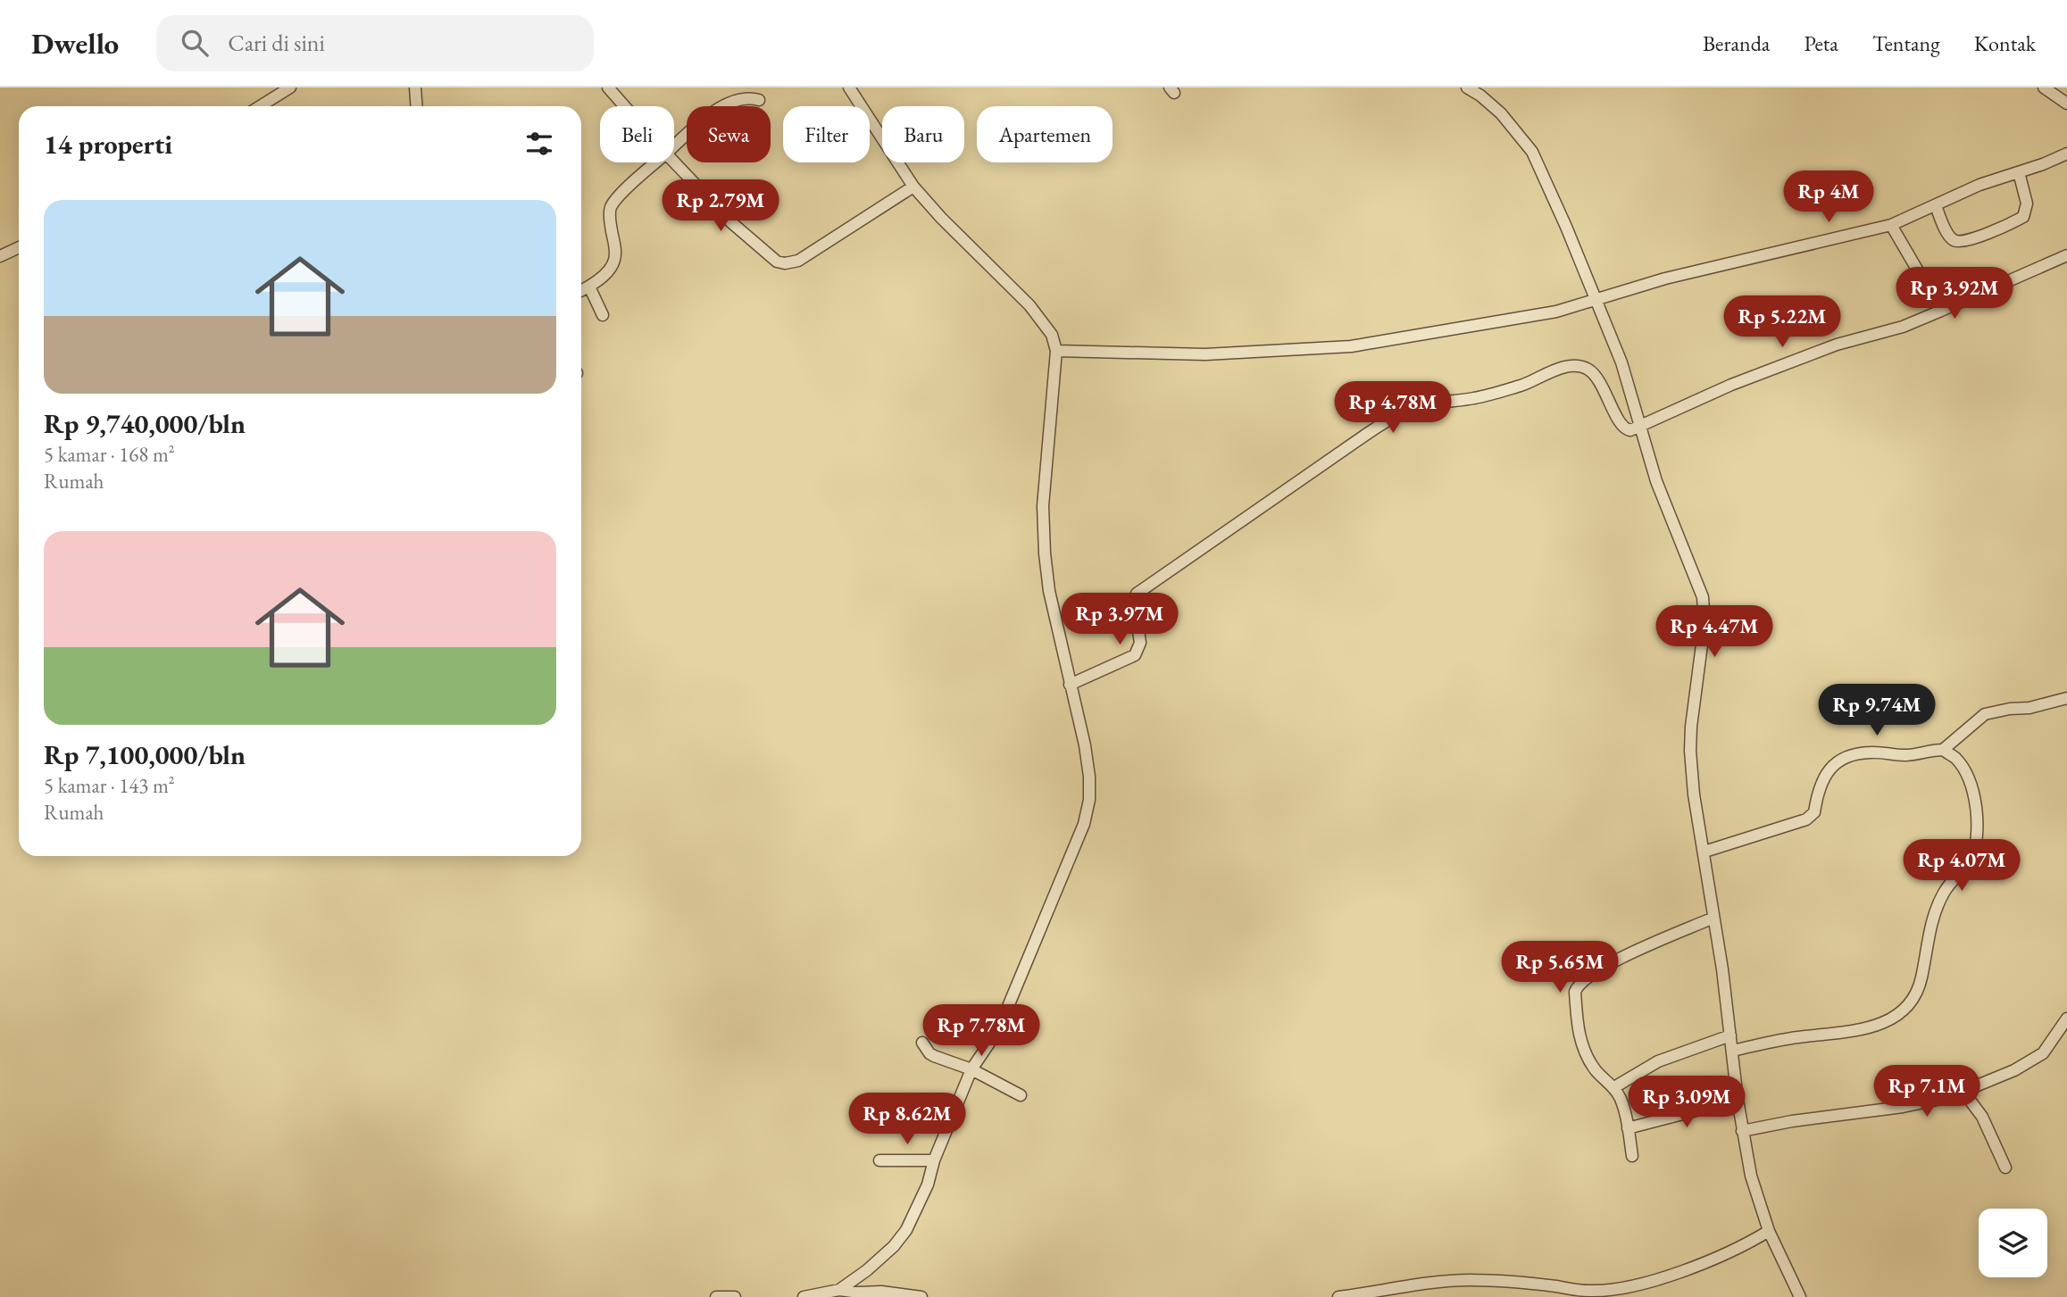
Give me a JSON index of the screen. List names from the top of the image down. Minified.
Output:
{"page":{"header":"Dwello","search":"Cari di sini","nav":["Beranda","Peta","Tentang","Kontak"],"chip":["Beli","Sewa","Filter","Baru","Apartemen"],"heading":"14 properti","price":["Rp 4M","Rp 2.79M","Rp 3.92M","Rp 5.22M","Rp 4.78M","Rp 3.97M","Rp 4.47M","Rp 9.74M","Rp 4.07M","Rp 5.65M","Rp 7.78M","Rp 7.1M","Rp 3.09M","Rp 8.62M"],"list":[{"name":"Rp 9,740,000/bln","note":"5 kamar · 168 m² · Rumah"},{"name":"Rp 7,100,000/bln","note":"5 kamar · 143 m² · Rumah"}]}}
